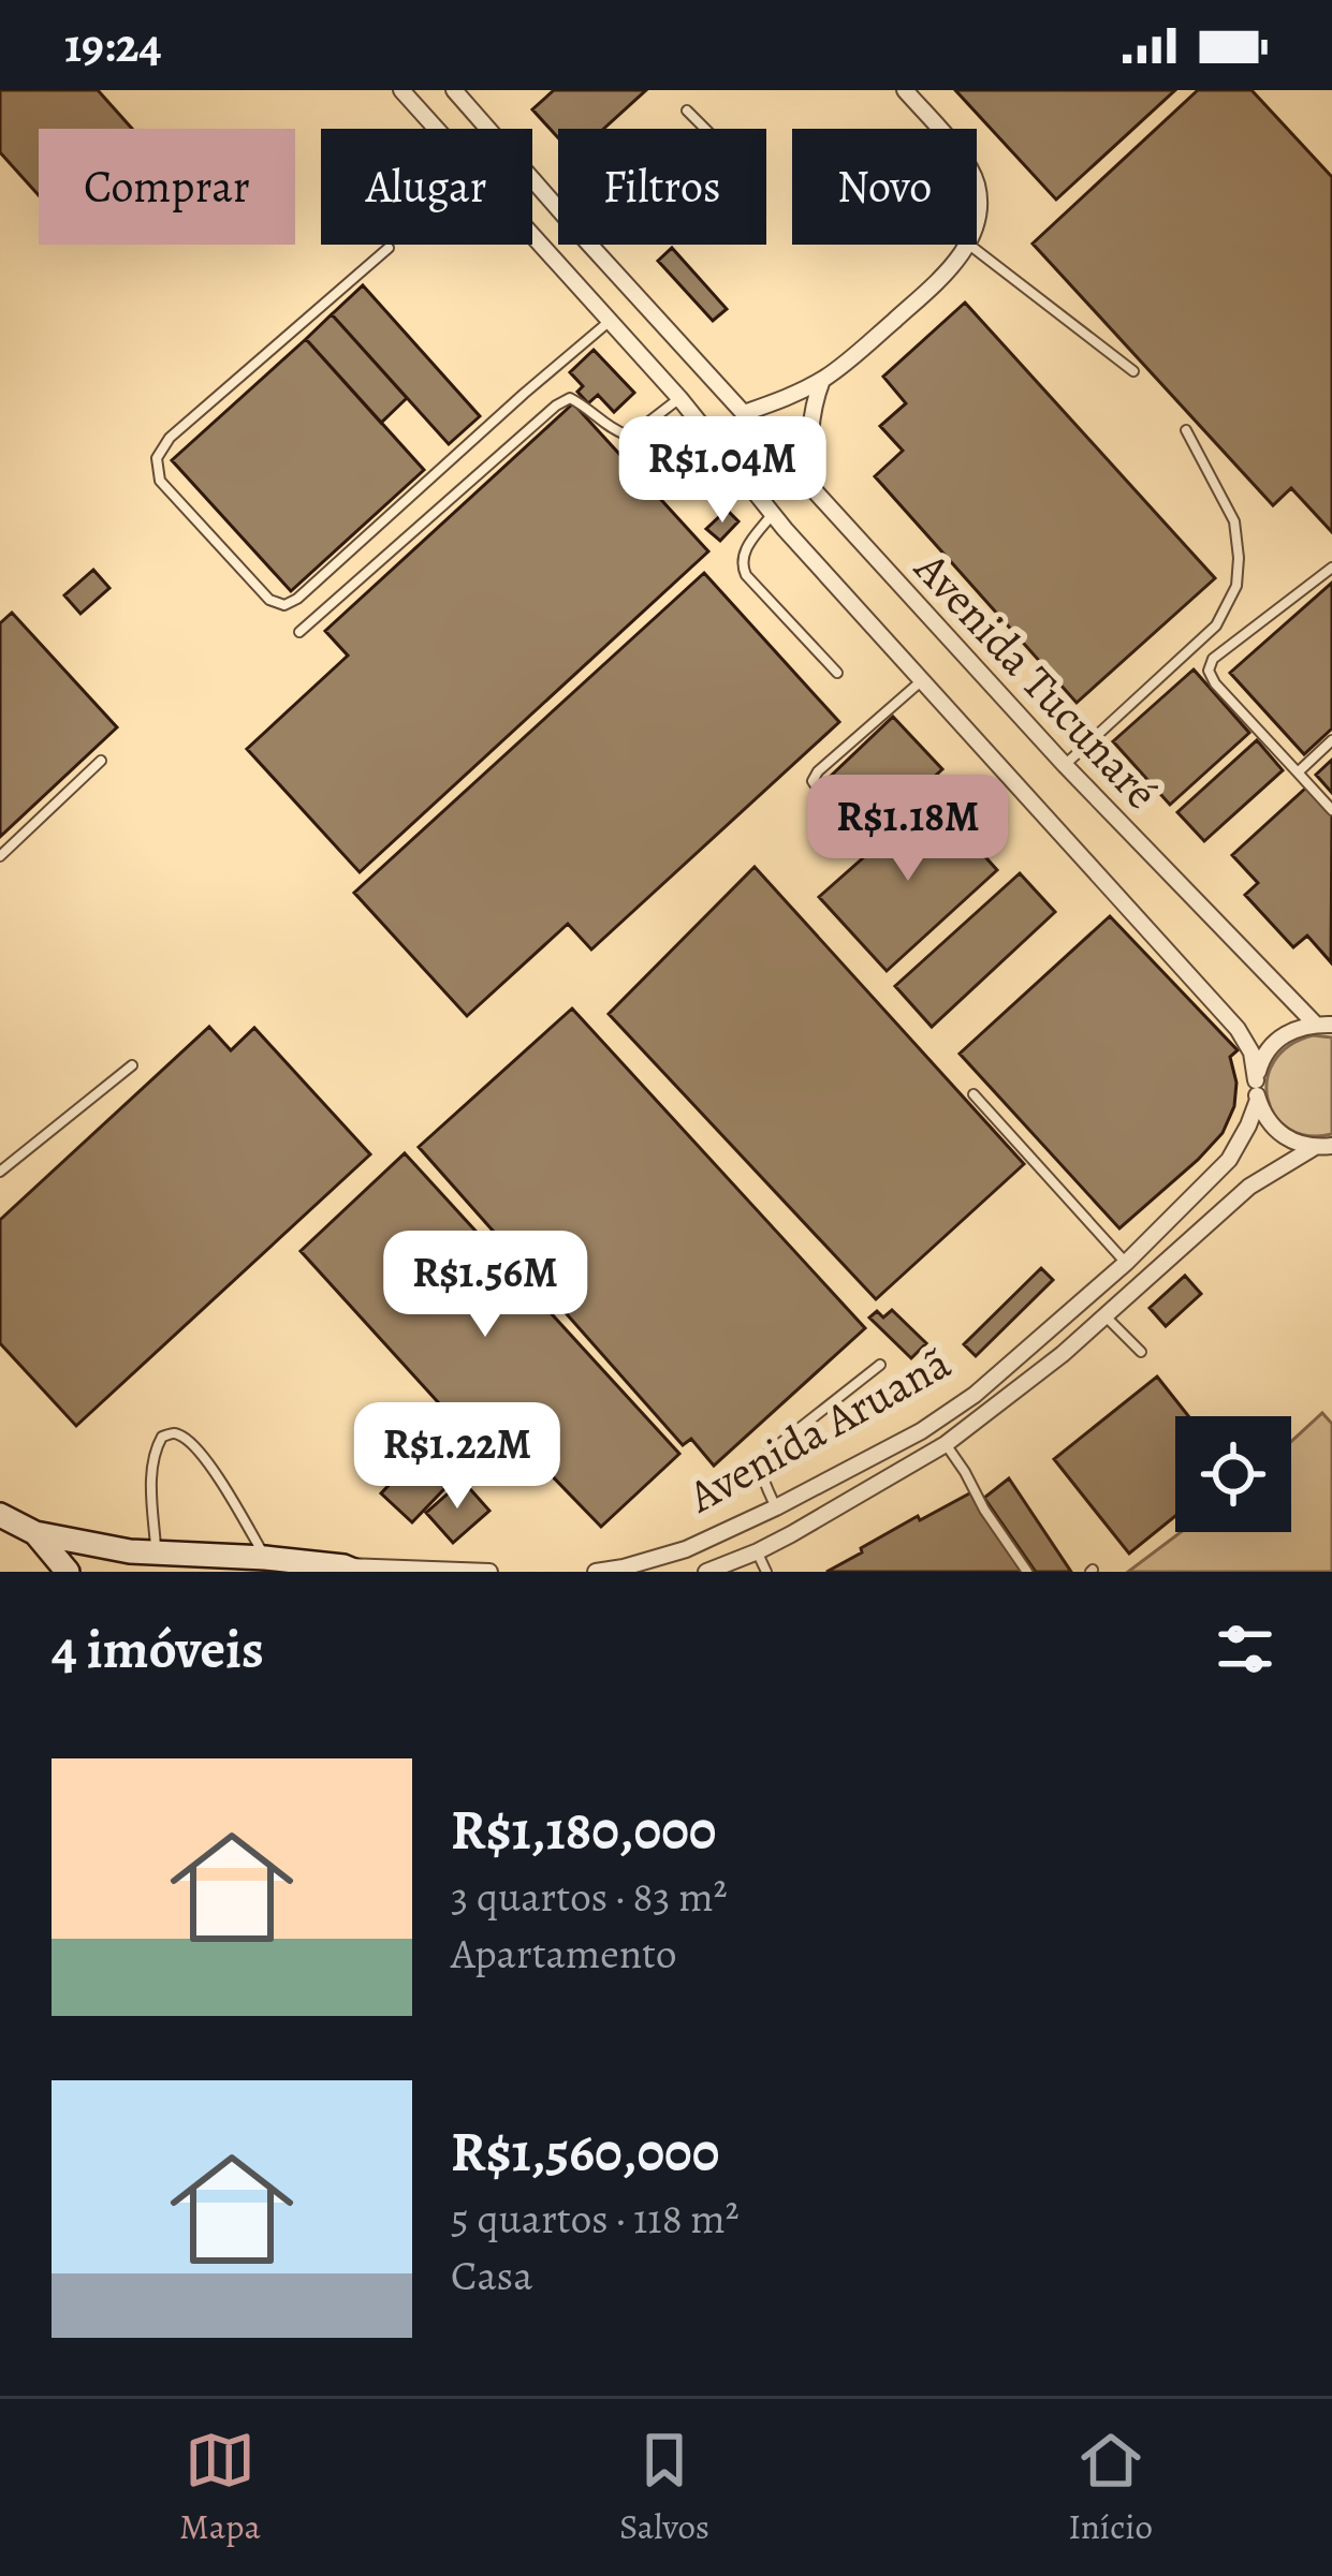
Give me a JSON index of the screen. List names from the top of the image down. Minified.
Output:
{"streets":{"street":["Avenida Tucunaré","Avenida Aruanã"]},"crossings":[["Avenida Tucunaré","Avenida Aruanã"]],"page":{"status":"19:24","chip":["Comprar","Alugar","Filtros","Novo"],"price":["R$1.04M","R$1.18M","R$1.56M","R$1.22M"],"heading":"4 imóveis","list":[{"name":"R$1,180,000","note":"3 quartos · 83 m² · Apartamento"},{"name":"R$1,560,000","note":"5 quartos · 118 m² · Casa"}],"tabs":["Mapa","Salvos","Início"]}}
